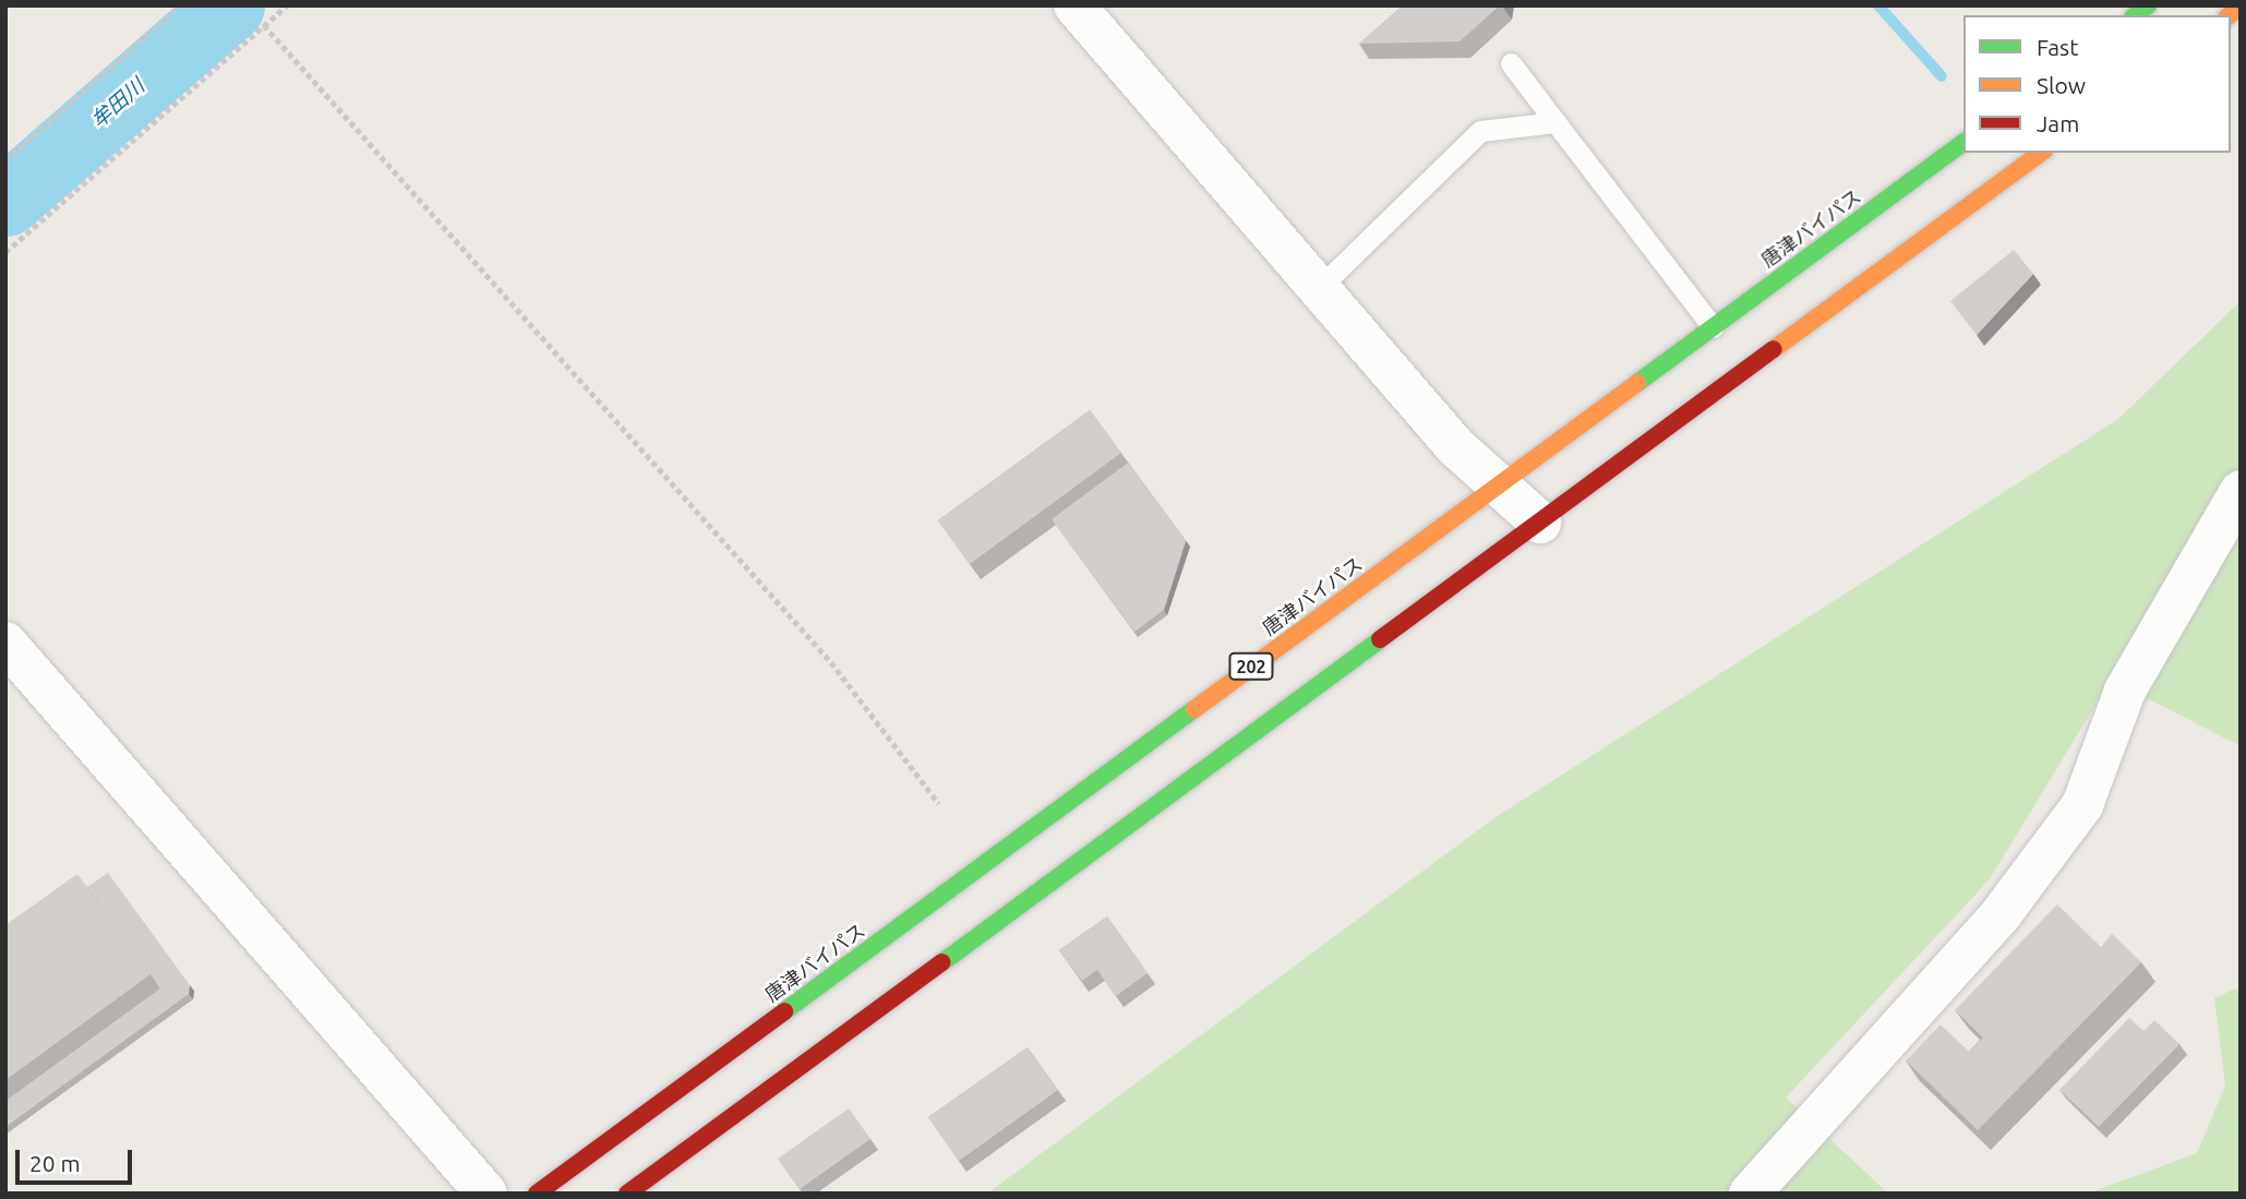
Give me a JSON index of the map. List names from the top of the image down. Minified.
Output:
{"streets":{"highway":["唐津バイパス","202"]},"water":["牟田川"],"legend":["Fast","Slow","Jam"],"scale_bar":"20 m"}
